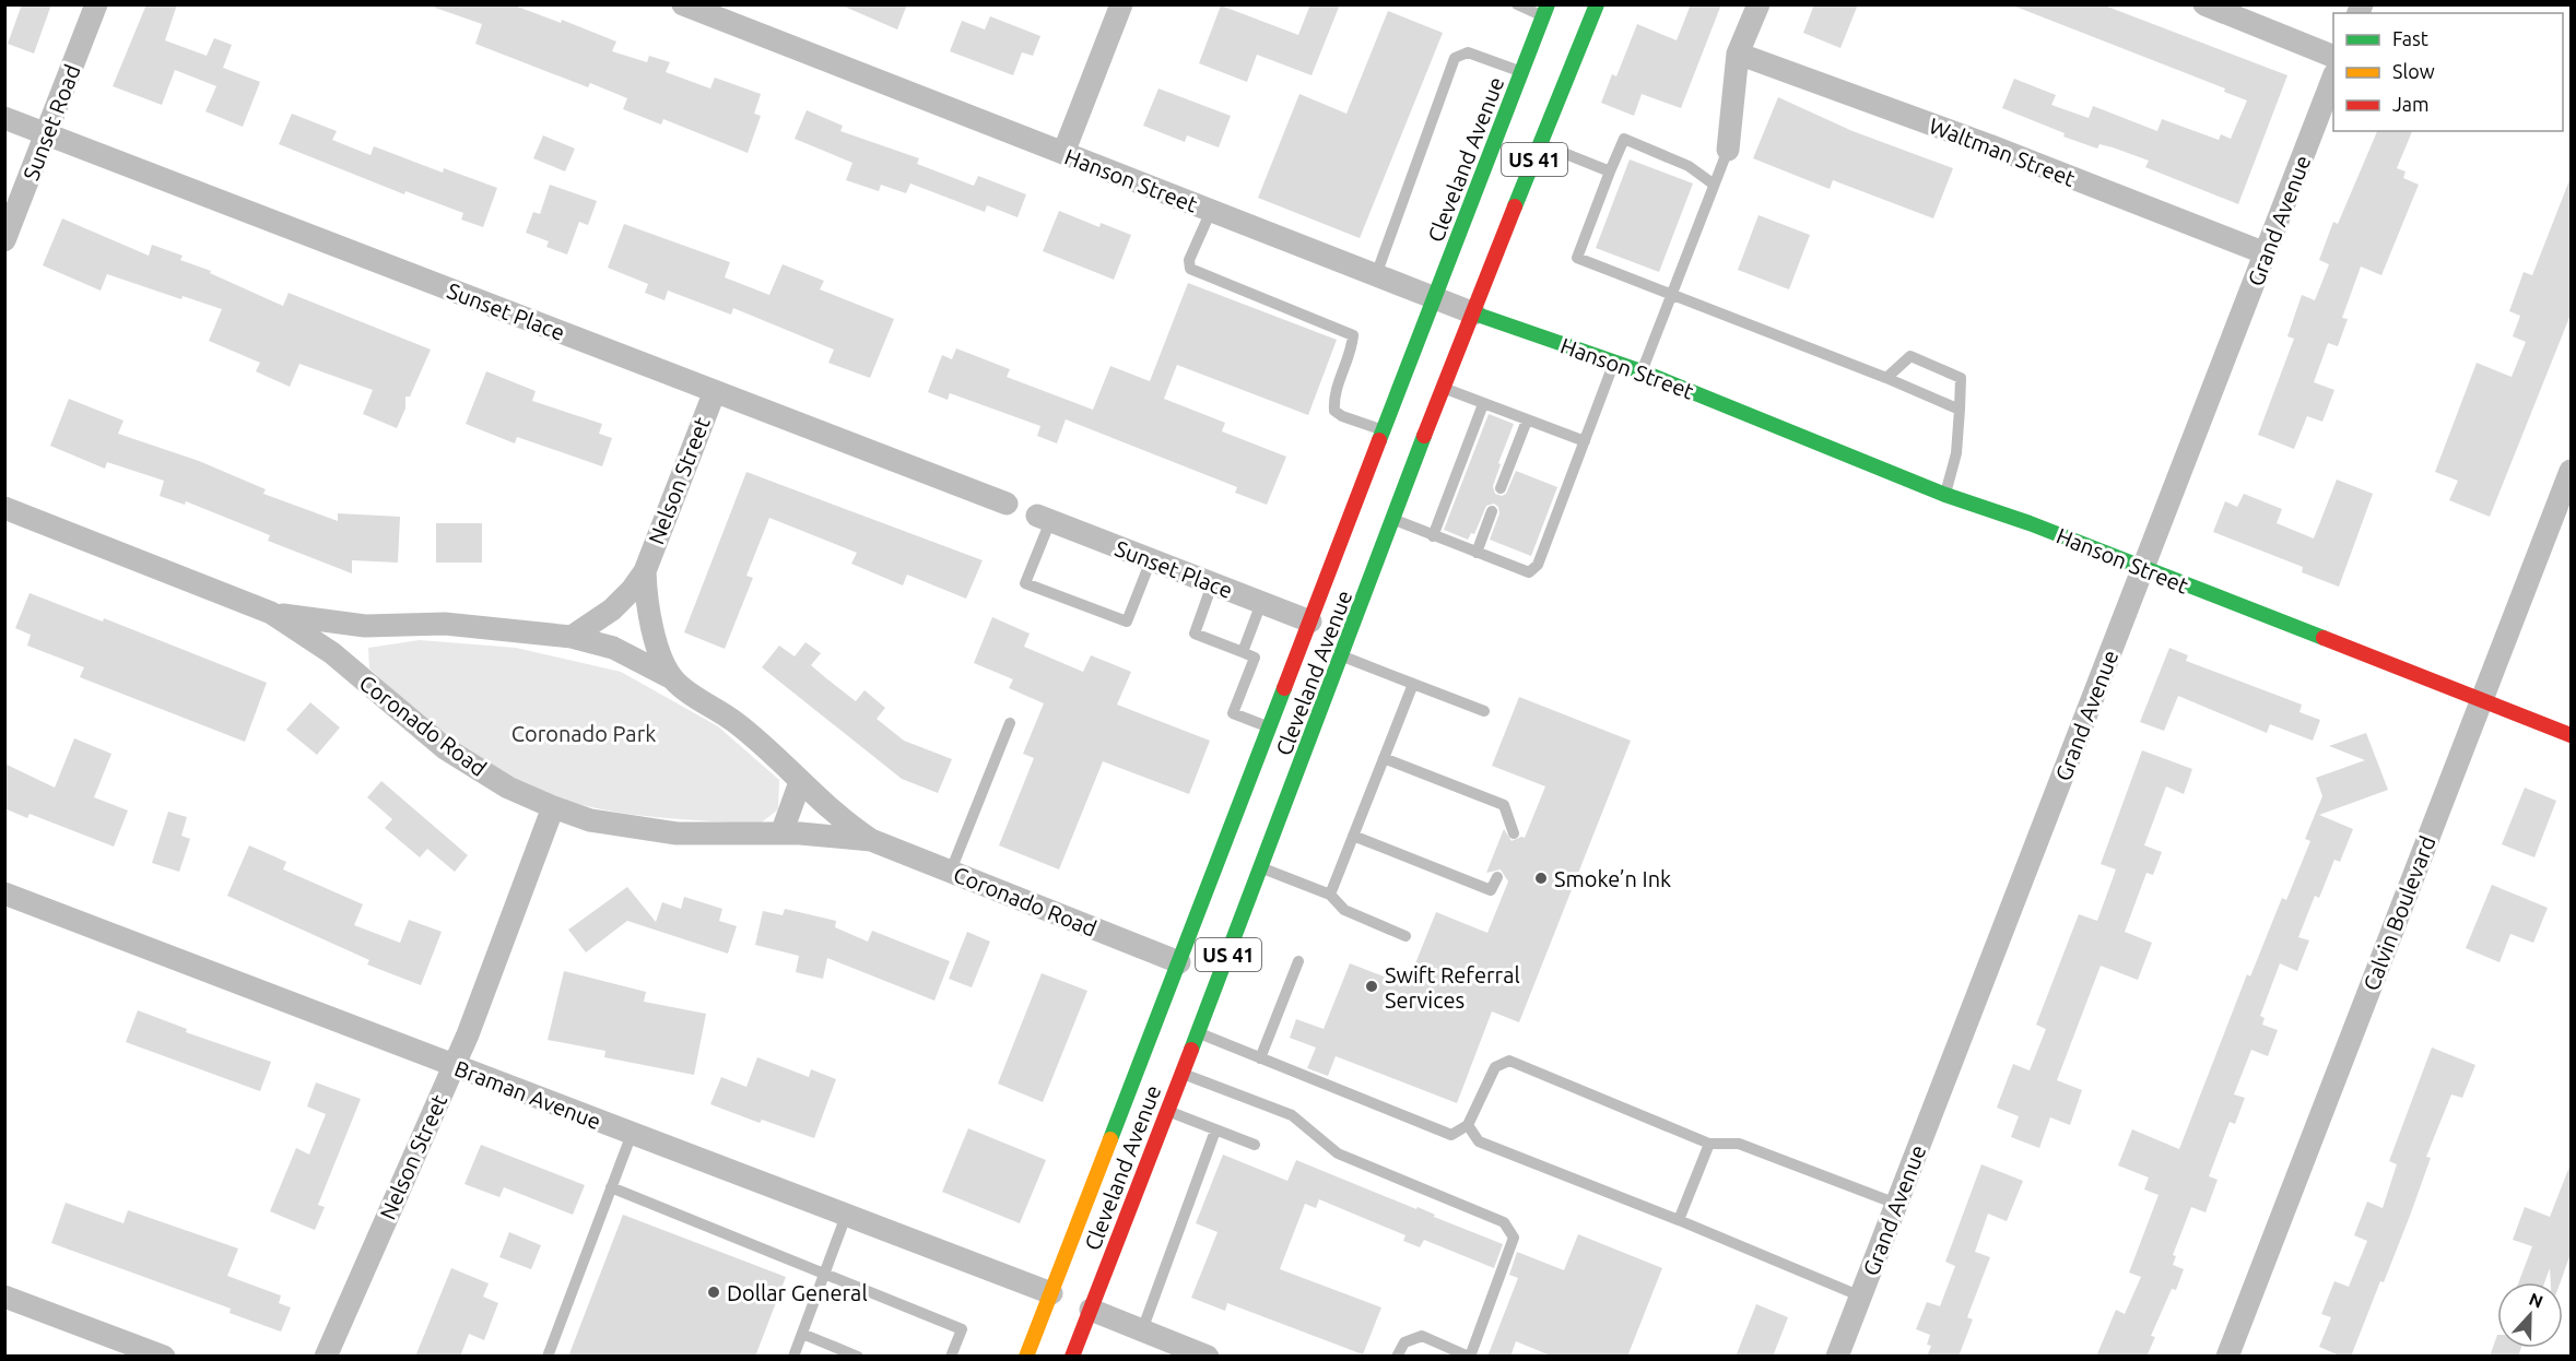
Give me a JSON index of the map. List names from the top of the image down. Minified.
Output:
{"streets":{"main road":["Cleveland Avenue","US 41","Hanson Street"],"street":["Sunset Road","Waltman Street","Grand Avenue","Sunset Place","Nelson Street","Coronado Road","Calvin Boulevard","Braman Avenue"]},"crossings":[["Sunset Road","Sunset Place"],["Waltman Street","Grand Avenue"],["Cleveland Avenue","Hanson Street"],["Cleveland Avenue","Sunset Place"],["Cleveland Avenue","Coronado Road"],["Cleveland Avenue","Braman Avenue"],["Hanson Street","Grand Avenue"],["Hanson Street","Calvin Boulevard"],["Sunset Place","Nelson Street"],["Nelson Street","Coronado Road"],["Nelson Street","Braman Avenue"]],"parks":["Coronado Park"],"places":["Smoke’n Ink","Swift Referral Services","Dollar General"],"legend":["Fast","Slow","Jam"],"north":"top"}
